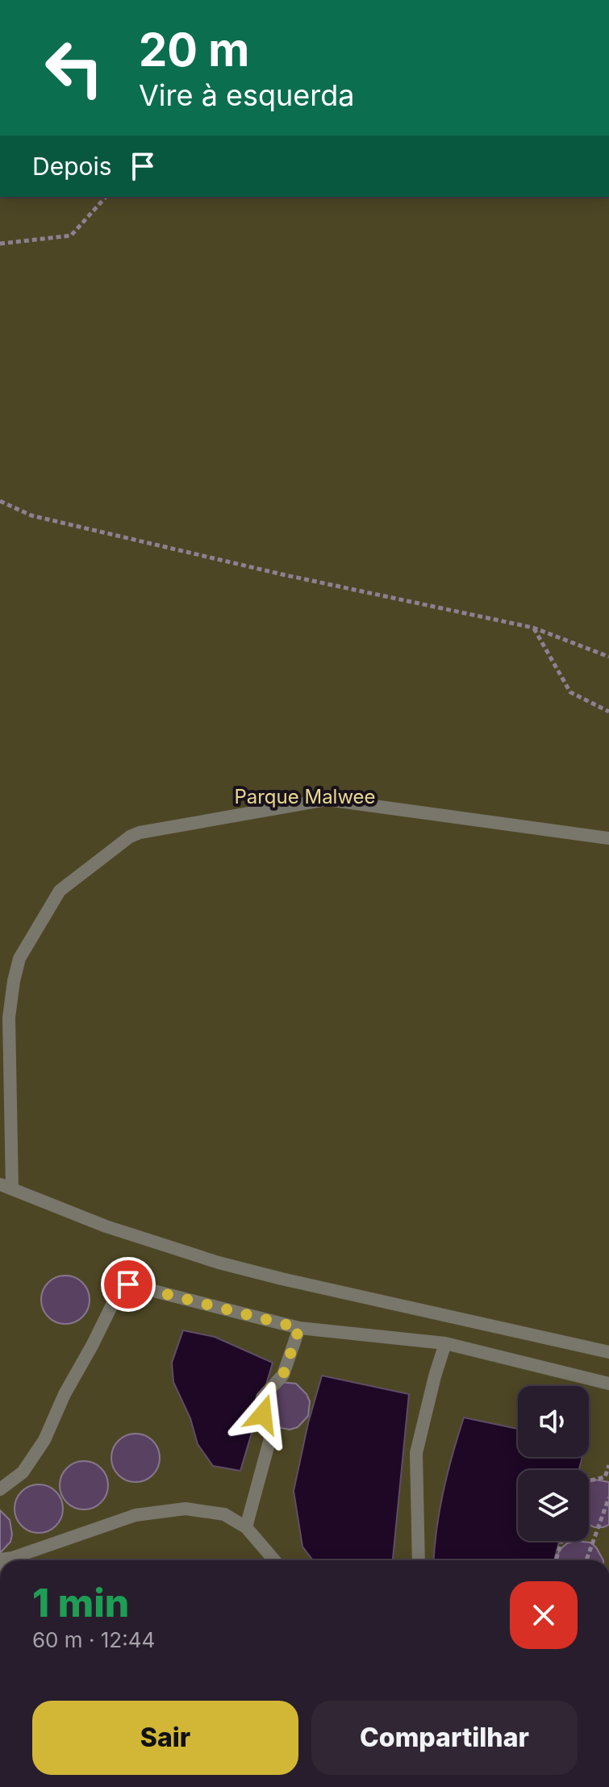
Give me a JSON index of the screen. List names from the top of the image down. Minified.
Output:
{"parks":["Parque Malwee"],"page":{"turn":["20 m","Vire à esquerda"],"then":"Depois","heading":["1 min","60 m · 12:44"],"buttons":["Sair","Compartilhar"]}}
